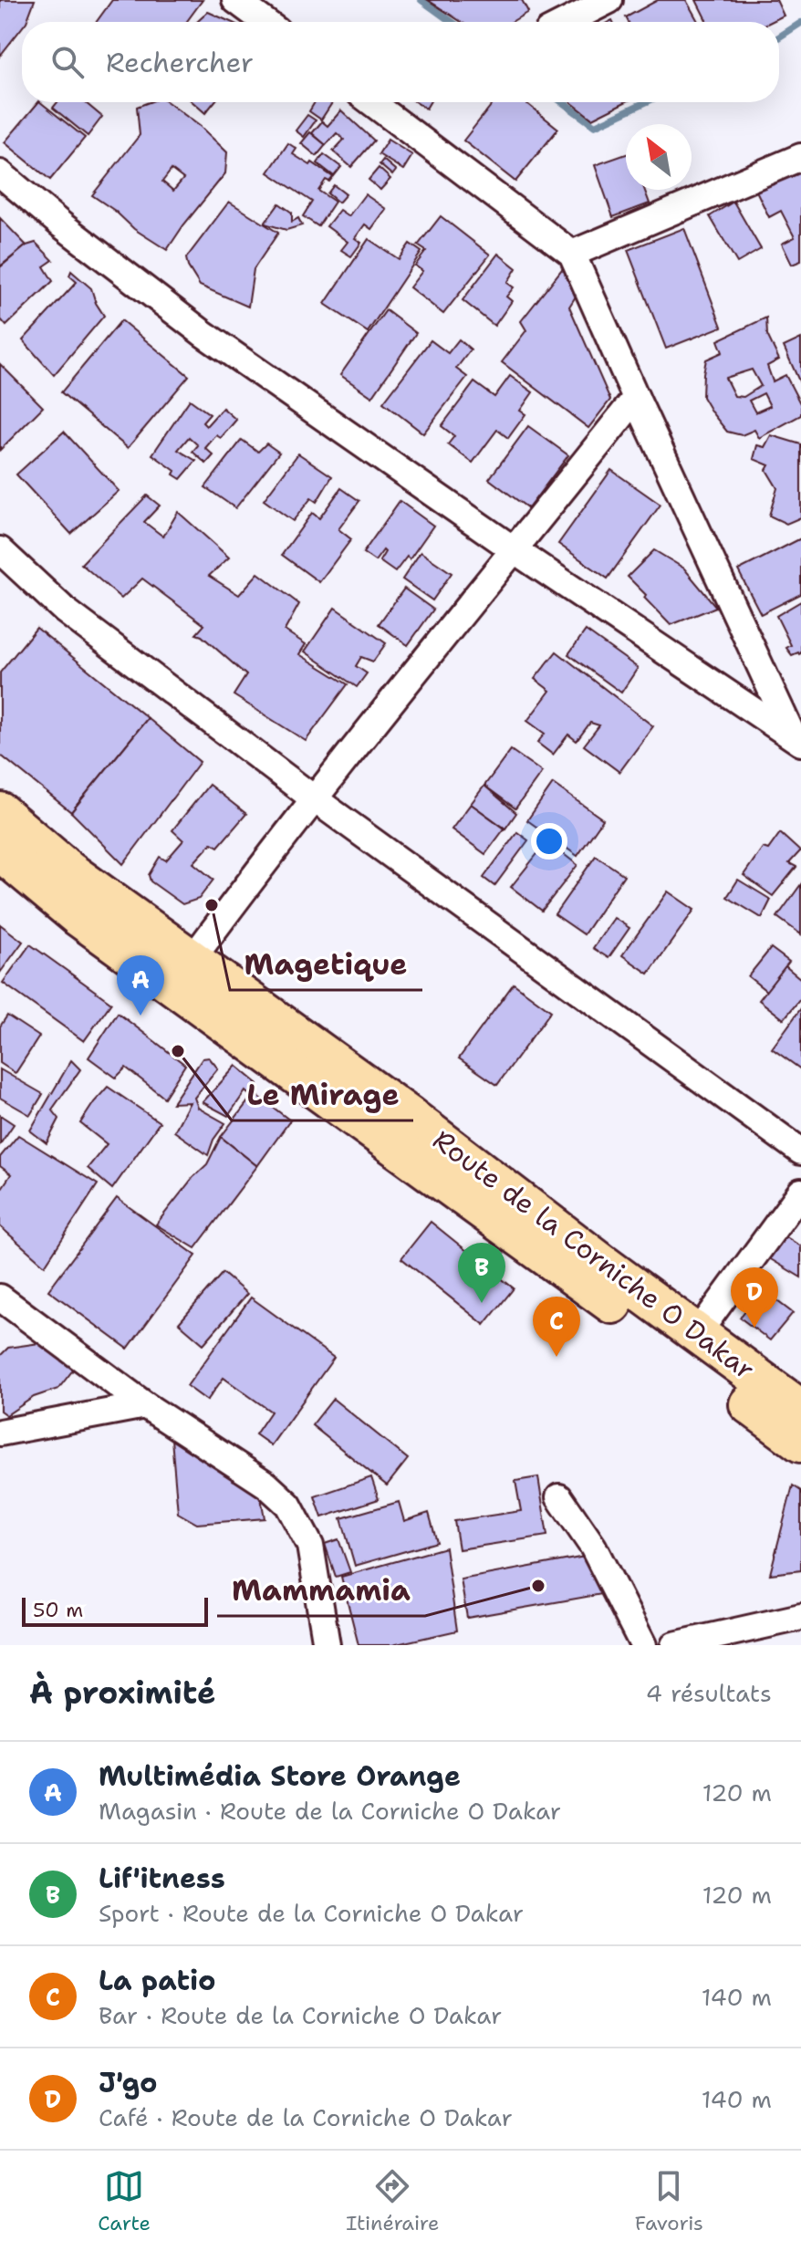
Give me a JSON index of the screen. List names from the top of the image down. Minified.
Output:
{"streets":{"highway":["Route de la Corniche O Dakar"]},"places":["Magetique","Le Mirage","Mammamia"],"scale_bar":"50 m","north":"top left","page":{"search":"Rechercher","pins":["A","B","D","C"],"scale":"50 m","heading":["À proximité","4 résultats"],"list":[{"mark":"A","name":"Multimédia Store Orange","note":"Magasin · Route de la Corniche O Dakar","value":"120 m"},{"mark":"B","name":"Lif'itness","note":"Sport · Route de la Corniche O Dakar","value":"120 m"},{"mark":"C","name":"La patio","note":"Bar · Route de la Corniche O Dakar","value":"140 m"},{"mark":"D","name":"J'go","note":"Café · Route de la Corniche O Dakar","value":"140 m"}],"nav":["Carte","Itinéraire","Favoris"]}}
